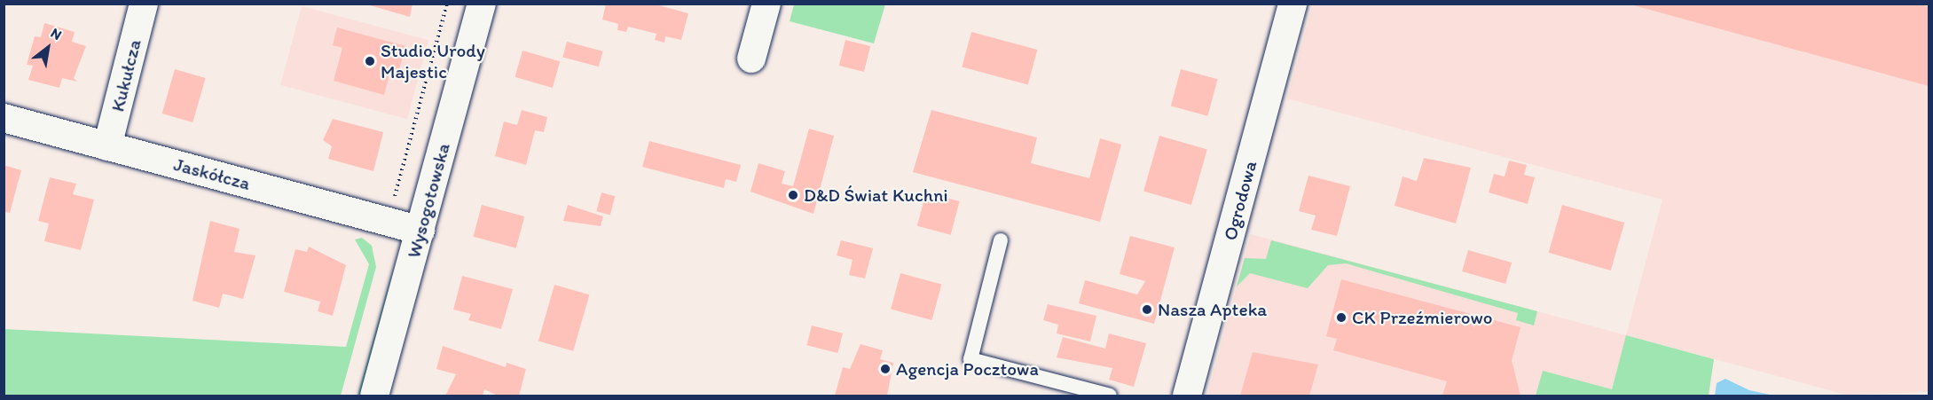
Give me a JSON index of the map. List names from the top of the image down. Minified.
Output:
{"streets":{"street":["Kukułcza","Jaskółcza","Wysogotowska","Ogrodowa"]},"crossings":[["Kukułcza","Jaskółcza"],["Jaskółcza","Wysogotowska"]],"places":["Studio Urody Majestic","D&D Świat Kuchni","Nasza Apteka","CK Przeźmierowo","Agencja Pocztowa"],"north":"top right"}
